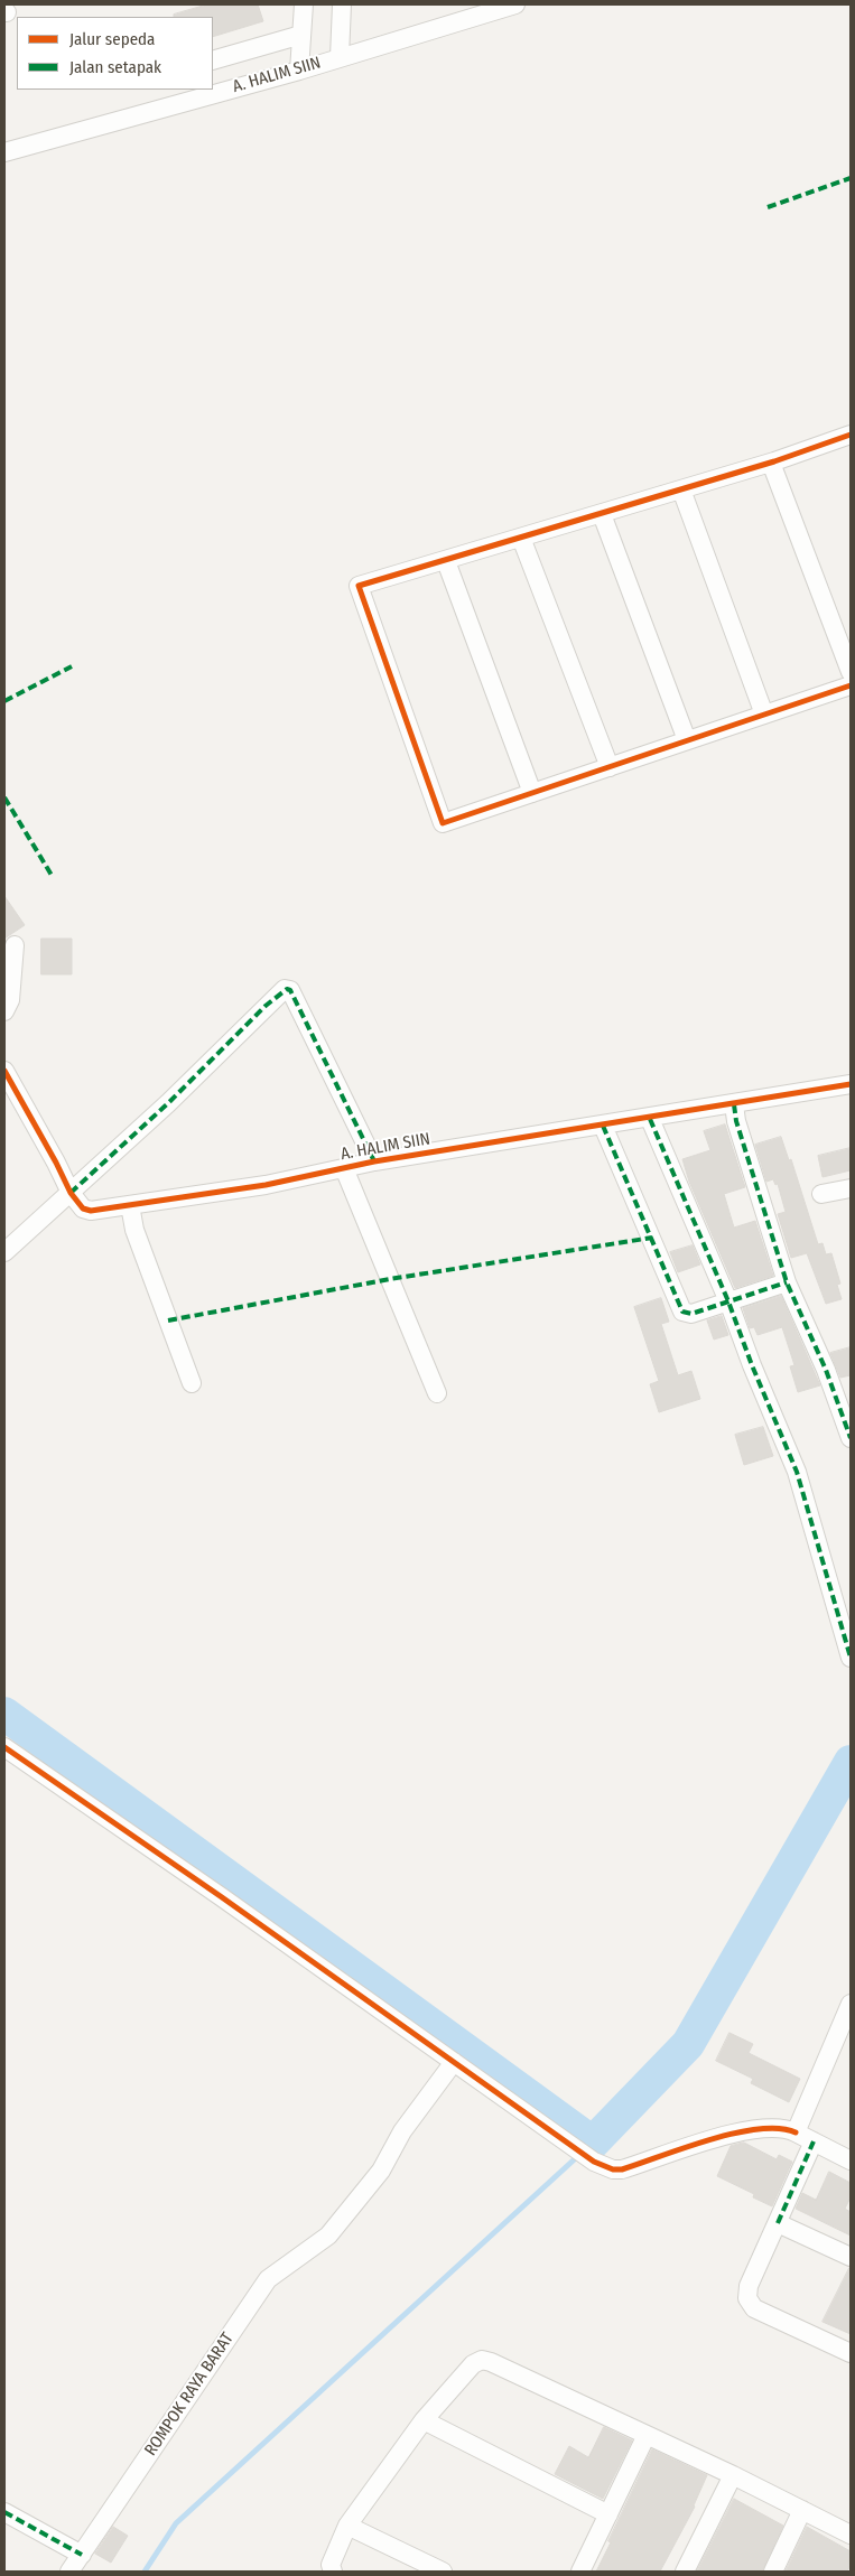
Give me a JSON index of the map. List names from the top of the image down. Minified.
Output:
{"streets":{"street":["A. HALIM SIIN","ROMPOK RAYA BARAT"]},"legend":["Jalur sepeda","Jalan setapak"]}
